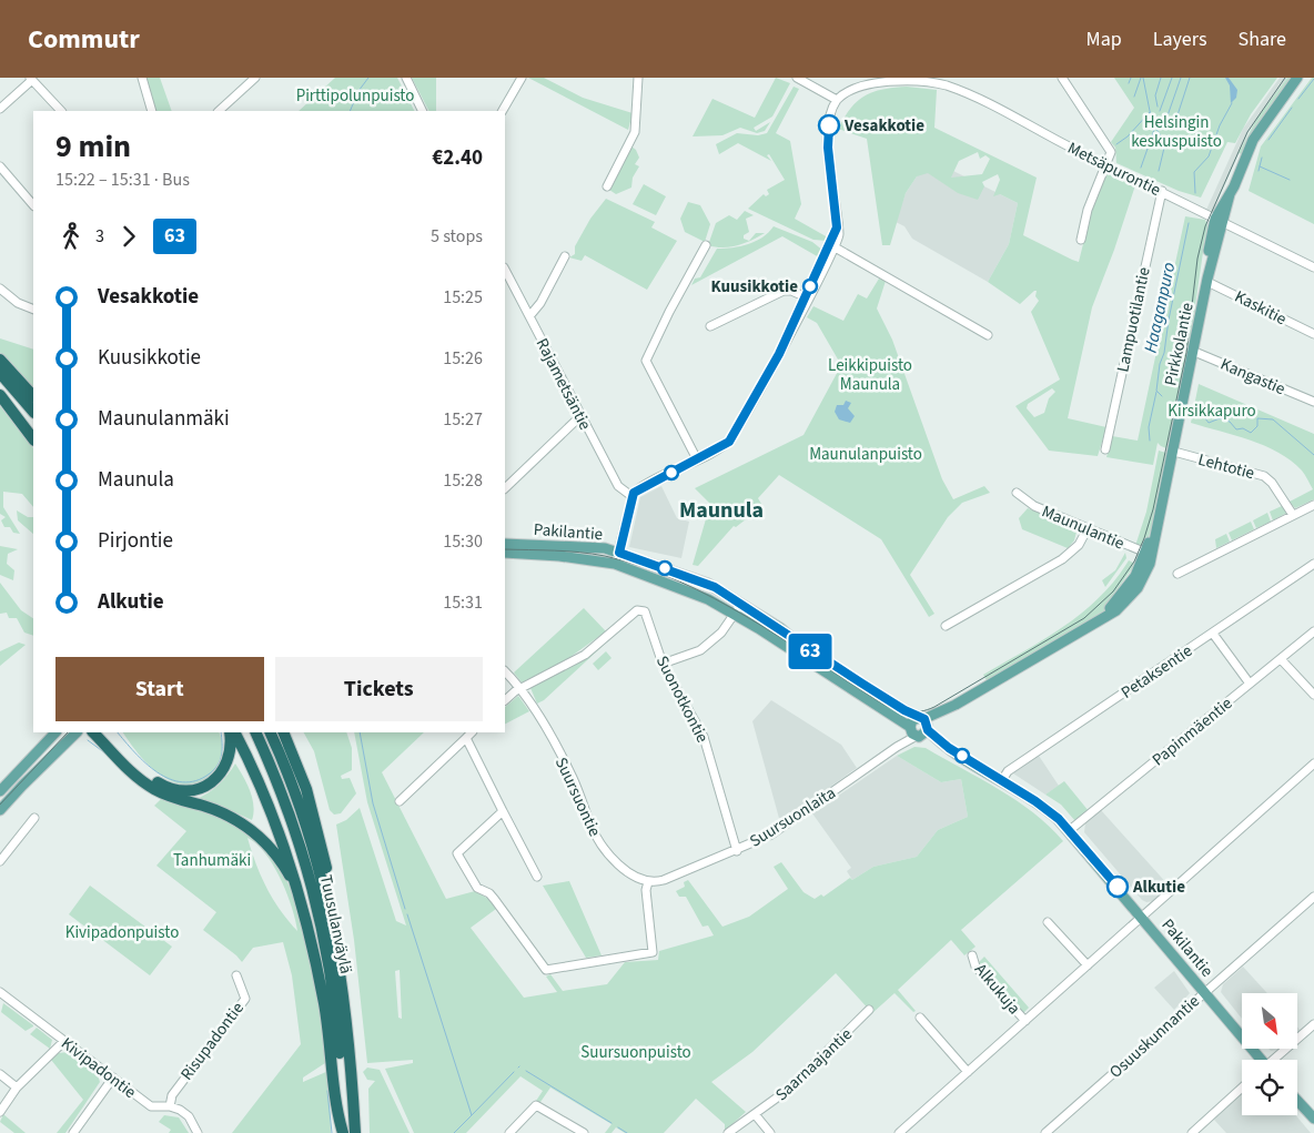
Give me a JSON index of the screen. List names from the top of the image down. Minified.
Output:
{"streets":{"highway":["Tuusulanväylä"],"main road":["Pirkkolantie","Pakilantie"],"street":["Metsäpurontie","Kaskitie","Lampuotilantie","Kangastie","Rajametsäntie","Lehtotie","Maunulantie","Petaksentie","Suonotkontie","Papinmäentie","Suursuontie","Suursuonlaita","Alkukuja","Osuuskunnantie","Risupadontie","Saarnaajantie","Kivipadontie"]},"crossings":[["Metsäpurontie","Lampuotilantie"],["Metsäpurontie","Pirkkolantie"],["Kaskitie","Pirkkolantie"],["Pirkkolantie","Kangastie"],["Pirkkolantie","Lehtotie"],["Pirkkolantie","Maunulantie"],["Pirkkolantie","Pakilantie"],["Pakilantie","Petaksentie"],["Pakilantie","Papinmäentie"],["Pakilantie","Suursuonlaita"],["Pakilantie","Osuuskunnantie"],["Suonotkontie","Suursuontie"],["Suonotkontie","Suursuonlaita"],["Suursuontie","Suursuonlaita"],["Risupadontie","Kivipadontie"]],"districts":["Maunula"],"water":["Haaganpuro"],"parks":["Pirttipolunpuisto","Helsingin keskuspuisto","Leikkipuisto Maunula","Kirsikkapuro","Maunulanpuisto","Tanhumäki","Kivipadonpuisto","Suursuonpuisto"],"places":["Vesakkotie","Kuusikkotie","Alkutie"],"lines":["bus line 63"],"north":"bottom right","page":{"header":"Commutr","nav":["Map","Layers","Share"],"on_map":"63","heading":["9 min","15:22 – 15:31 · Bus","€2.40"],"legs":["3","63","5 stops"],"list":[{"name":"Vesakkotie","value":"15:25"},{"name":"Kuusikkotie","value":"15:26"},{"name":"Maunulanmäki","value":"15:27"},{"name":"Maunula","value":"15:28"},{"name":"Pirjontie","value":"15:30"},{"name":"Alkutie","value":"15:31"}],"buttons":["Start","Tickets"]}}
